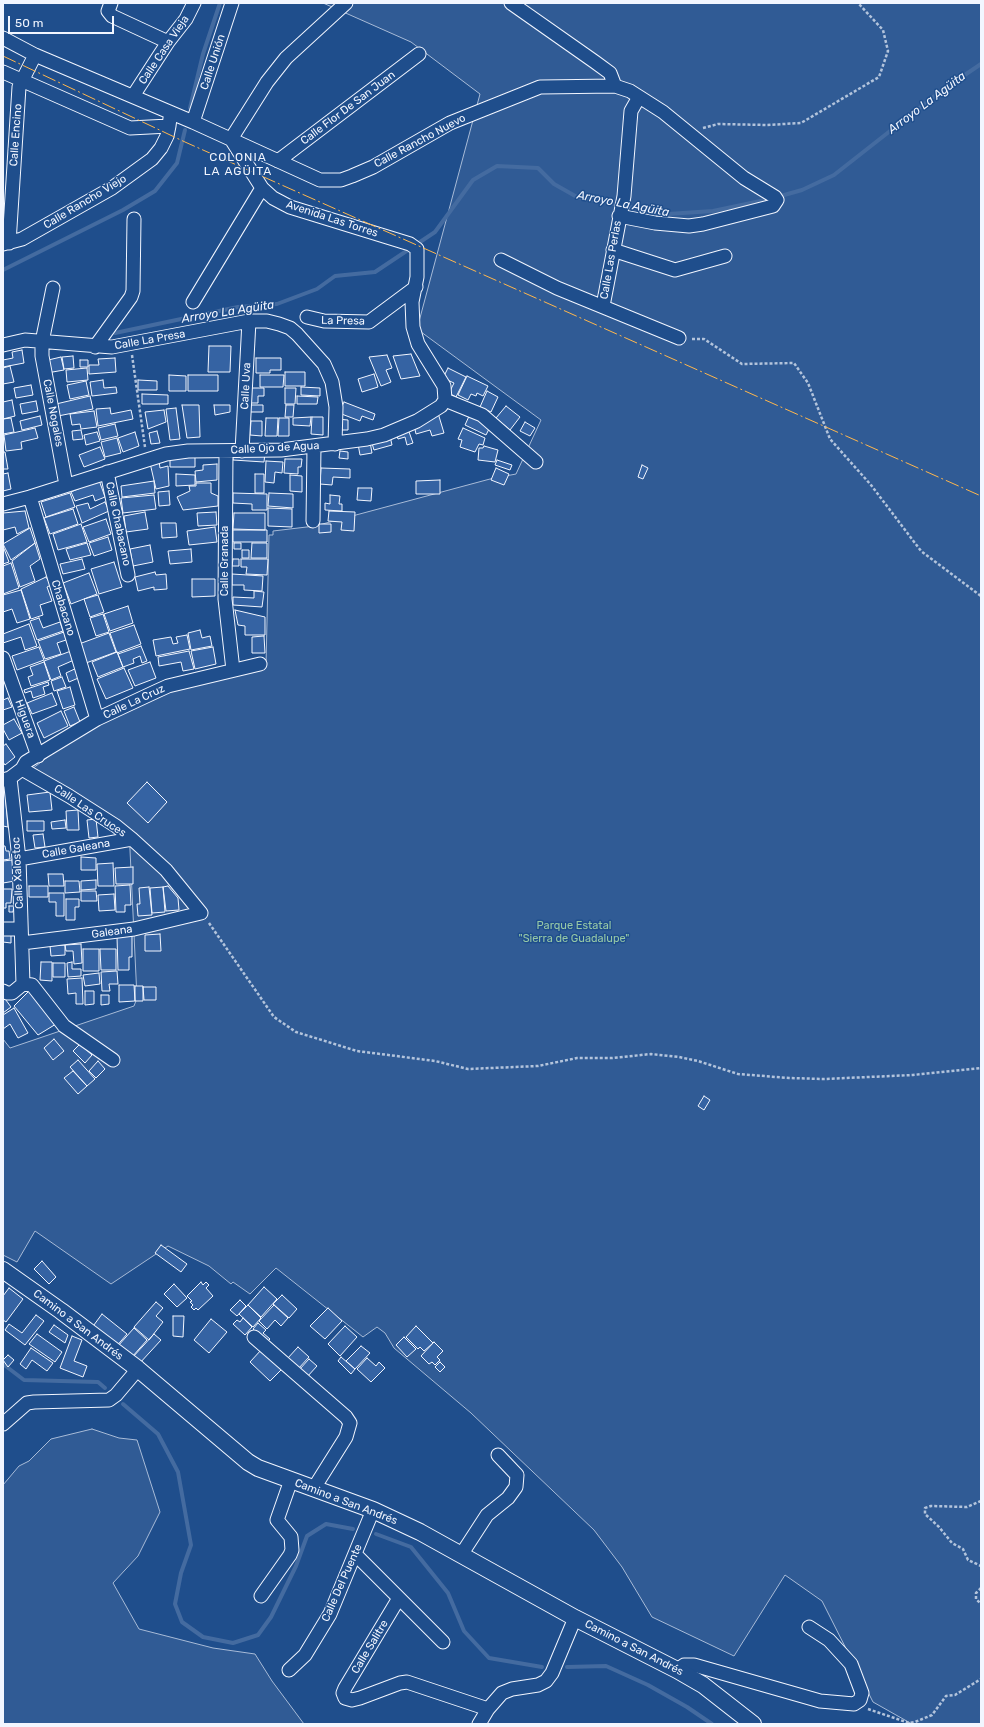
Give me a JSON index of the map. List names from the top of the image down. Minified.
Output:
{"streets":{"street":["Calle Casa Vieja","Calle Unión","Calle Flor De San Juan","Calle Encino","Calle Rancho Nuevo","Calle Rancho Viejo","Avenida Las Torres","Calle Las Perlas","La Presa","Calle La Presa","Calle Uva","Calle Nogales","Calle Ojo de Agua","Calle Chabacano","Calle Granada","Chabacano","Calle La Cruz","Higuera","Calle Las Cruces","Calle Galeana","Calle Xalostoc","Galeana","Camino a San Andrés","Calle Del Puente","Calle Salitre"]},"crossings":[["Calle Flor De San Juan","Calle Rancho Nuevo"],["Calle Encino","Calle Rancho Viejo"],["Calle Rancho Nuevo","Avenida Las Torres"],["Avenida Las Torres","La Presa"],["Calle La Presa","Calle Uva"],["Calle La Presa","Calle Nogales"],["Calle La Presa","Calle Ojo de Agua"],["Calle Uva","Calle Ojo de Agua"],["Calle Nogales","Calle Ojo de Agua"],["Calle Ojo de Agua","Calle Chabacano"],["Calle Ojo de Agua","Calle Granada"],["Calle Ojo de Agua","Chabacano"],["Calle Granada","Calle La Cruz"],["Chabacano","Calle La Cruz"],["Calle La Cruz","Higuera"],["Calle La Cruz","Calle Las Cruces"],["Calle La Cruz","Calle Xalostoc"],["Calle Las Cruces","Calle Galeana"],["Calle Las Cruces","Calle Xalostoc"],["Calle Las Cruces","Galeana"],["Calle Galeana","Calle Xalostoc"],["Calle Xalostoc","Galeana"],["Camino a San Andrés","Calle Del Puente"]],"districts":["COLONIA LA AGÜITA"],"water":["Arroyo La Agüita"],"parks":["Parque Estatal \"Sierra de Guadalupe\""],"scale_bar":"50 m"}
